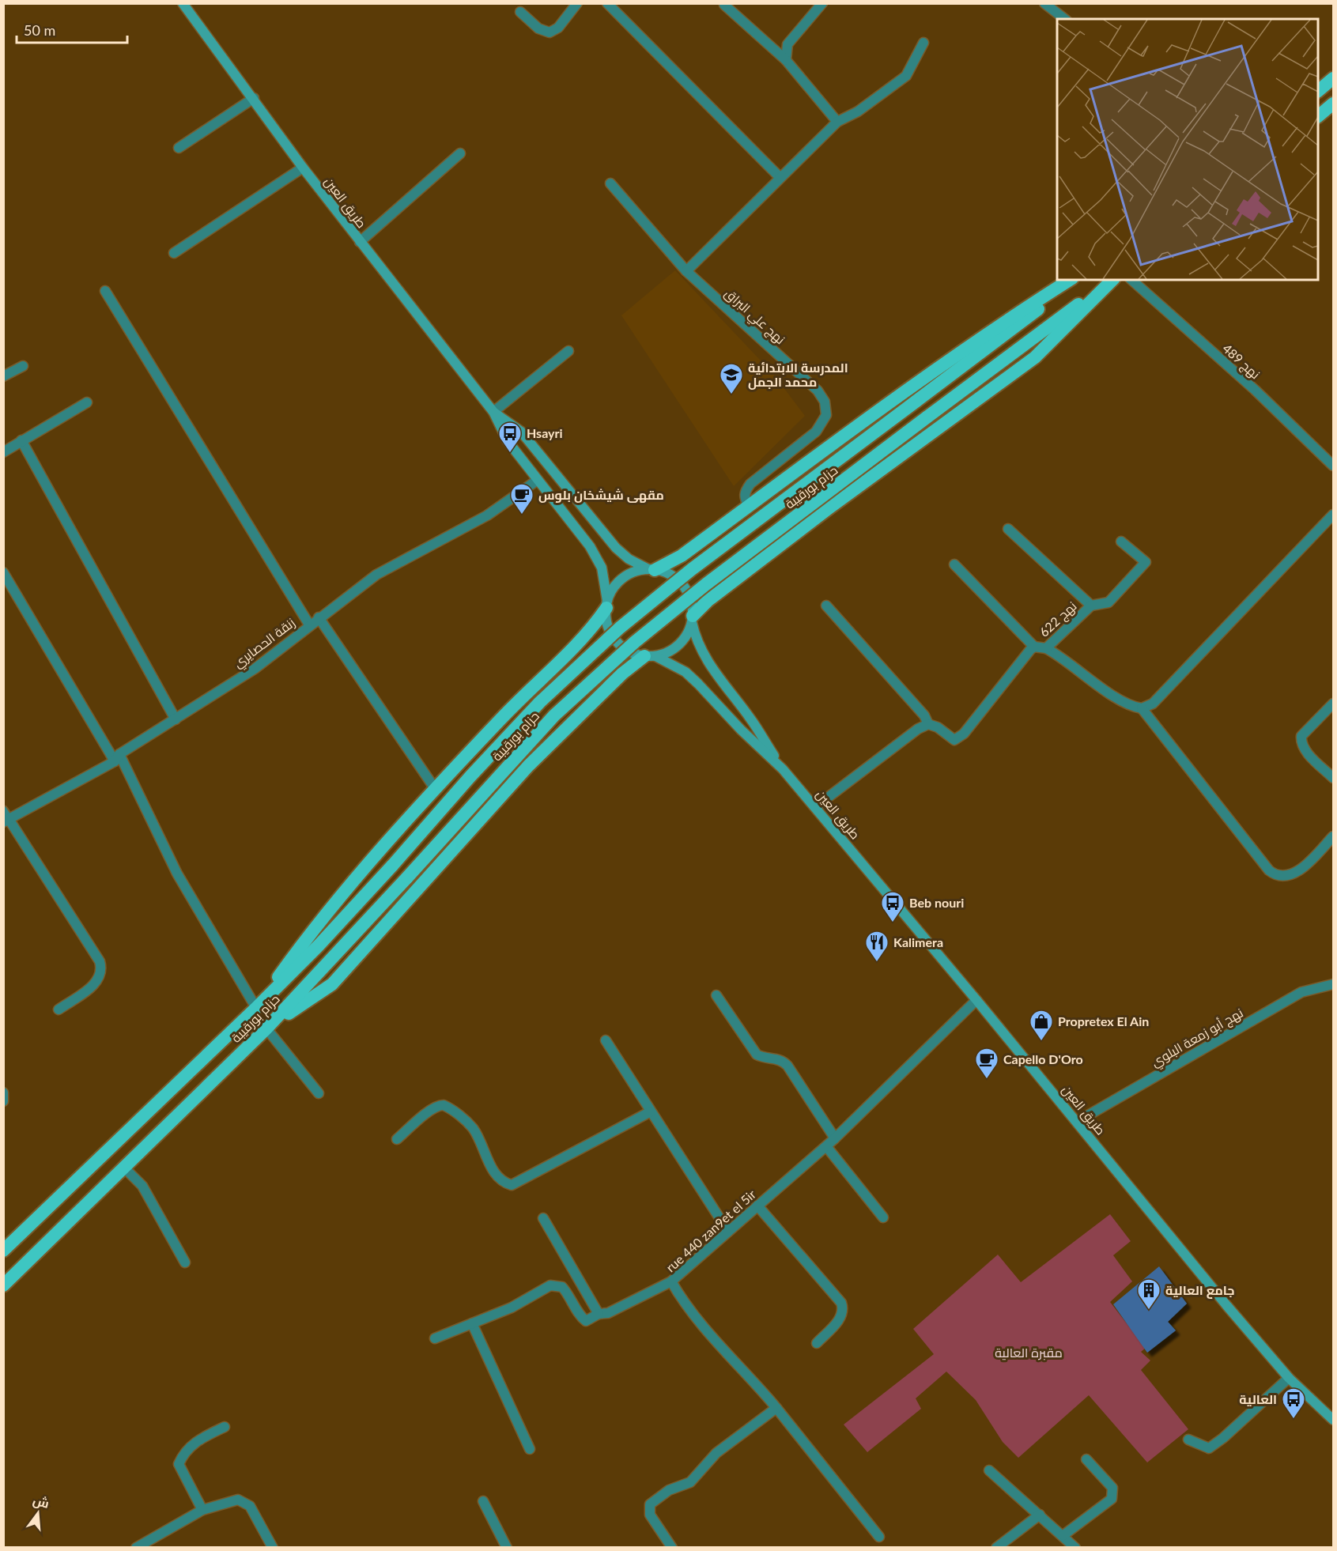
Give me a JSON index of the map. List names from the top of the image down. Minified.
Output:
{"streets":{"highway":["حزام بورقيبة"],"main road":["طريق العين"],"street":["نهج علي البراق","نهج 489","نهج 622","زنقة الحصايري","نهج أبو زمعة البلوي","rue 440 zan9et el 5ir"]},"crossings":[["طريق العين","زنقة الحصايري"],["طريق العين","نهج أبو زمعة البلوي"],["طريق العين","rue 440 zan9et el 5ir"]],"parks":["مقبرة العالية"],"places":{"school or university":["المدرسة الابتدائية محمد الجمل"],"bus stop":["Hsayri","Beb nouri","العالية"],"cafe":["مقهى شيشخان بلوس","Capello D'Oro"],"restaurant":["Kalimera"],"shop":["Propretex El Ain"],"building":["جامع العالية"]},"scale_bar":"50 m","north":"top"}
